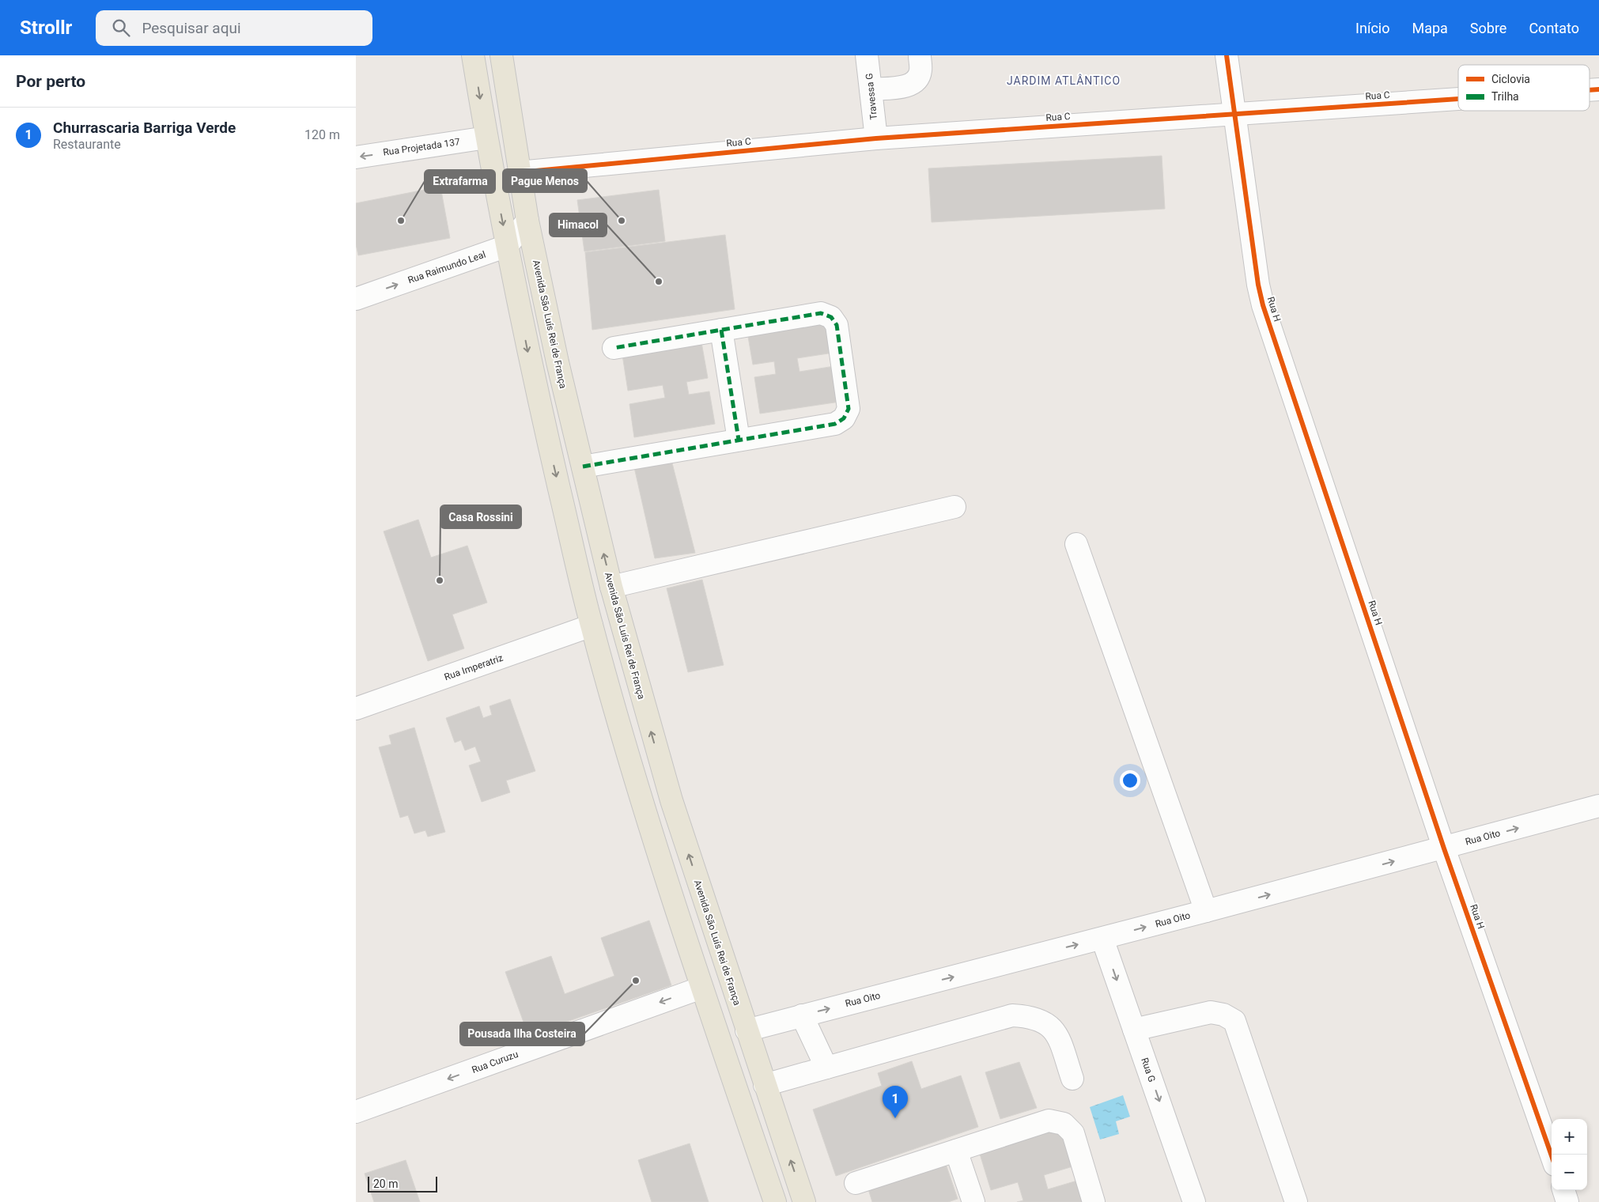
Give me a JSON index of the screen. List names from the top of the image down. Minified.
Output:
{"streets":{"main road":["Avenida São Luís Rei de França"],"street":["Rua C","Travessa G","Rua Projetada 137","Rua Raimundo Leal","Rua H","Rua Imperatriz","Rua Oito","Rua Curuzu","Rua G"]},"crossings":[["Rua C","Travessa G"],["Rua C","Rua H"],["Rua C","Avenida São Luís Rei de França"],["Rua H","Rua Oito"],["Avenida São Luís Rei de França","Rua Oito"],["Rua Oito","Rua G"]],"one_way":["Rua Projetada 137","Rua Raimundo Leal","Rua Oito","Rua Curuzu","Rua G"],"districts":["JARDIM ATLÂNTICO"],"places":["Extrafarma","Pague Menos","Himacol","Casa Rossini","Pousada Ilha Costeira"],"legend":["Ciclovia","Trilha"],"scale_bar":"20 m","page":{"header":"Strollr","search":"Pesquisar aqui","nav":["Início","Mapa","Sobre","Contato"],"heading":"Por perto","list":[{"mark":"1","name":"Churrascaria Barriga Verde","note":"Restaurante","value":"120 m"}],"pins":"1","map_buttons":["+","−"],"scale":"20 m"}}
